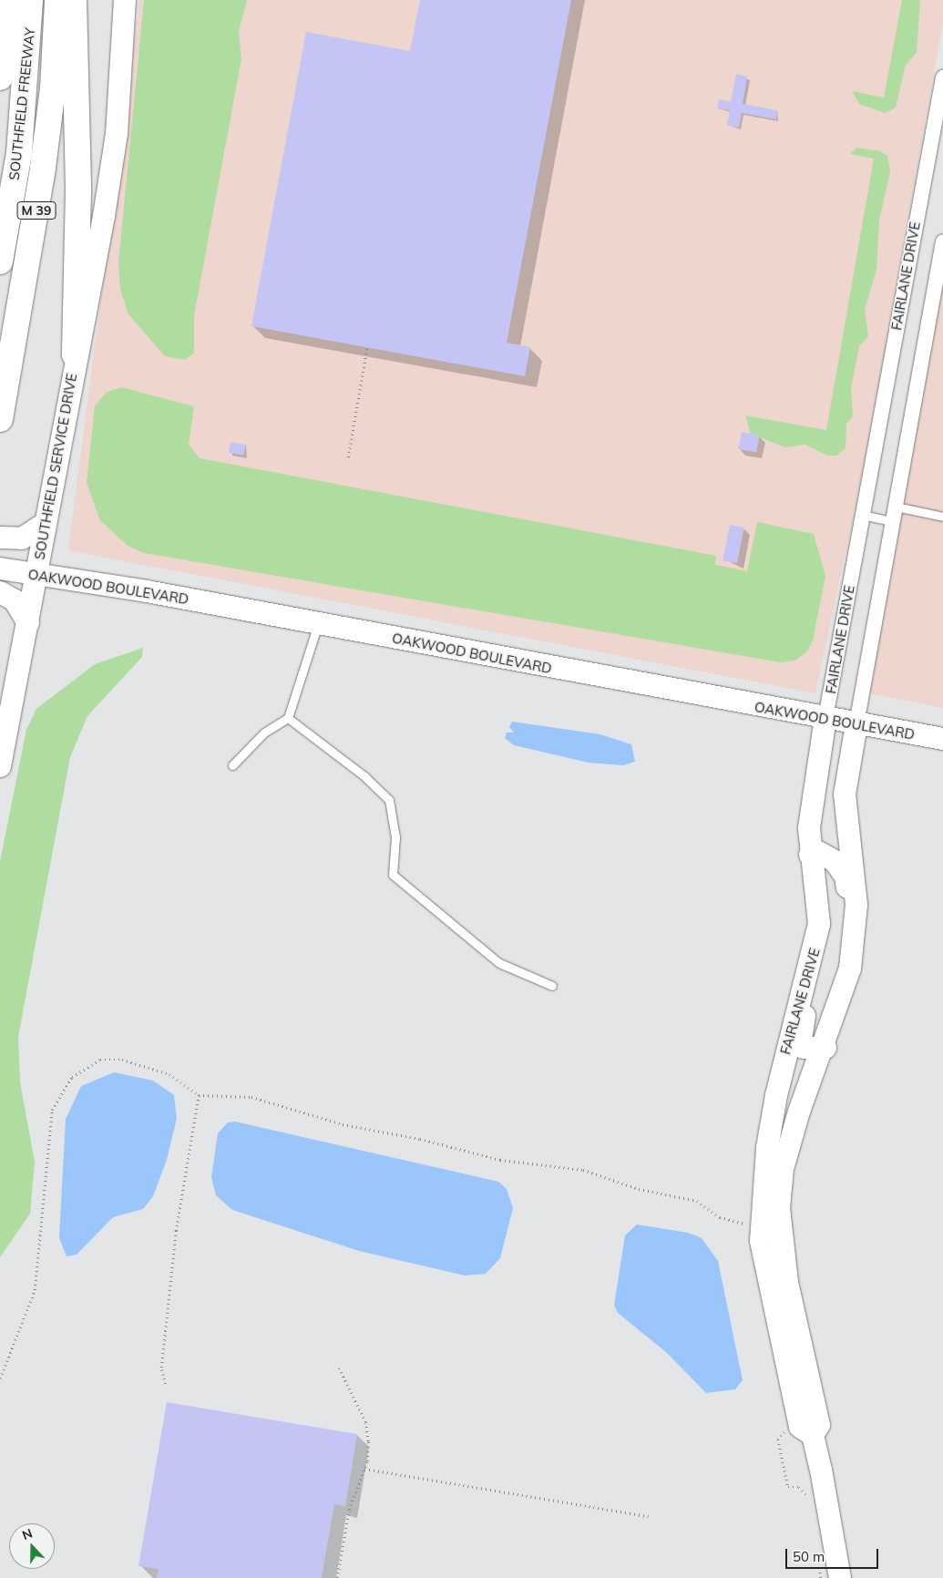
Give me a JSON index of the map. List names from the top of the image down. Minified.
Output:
{"streets":{"highway":["SOUTHFIELD FREEWAY","M 39"],"street":["FAIRLANE DRIVE","SOUTHFIELD SERVICE DRIVE","OAKWOOD BOULEVARD"]},"crossings":[["FAIRLANE DRIVE","OAKWOOD BOULEVARD"],["SOUTHFIELD SERVICE DRIVE","OAKWOOD BOULEVARD"]],"scale_bar":"50 m","north":"top"}
